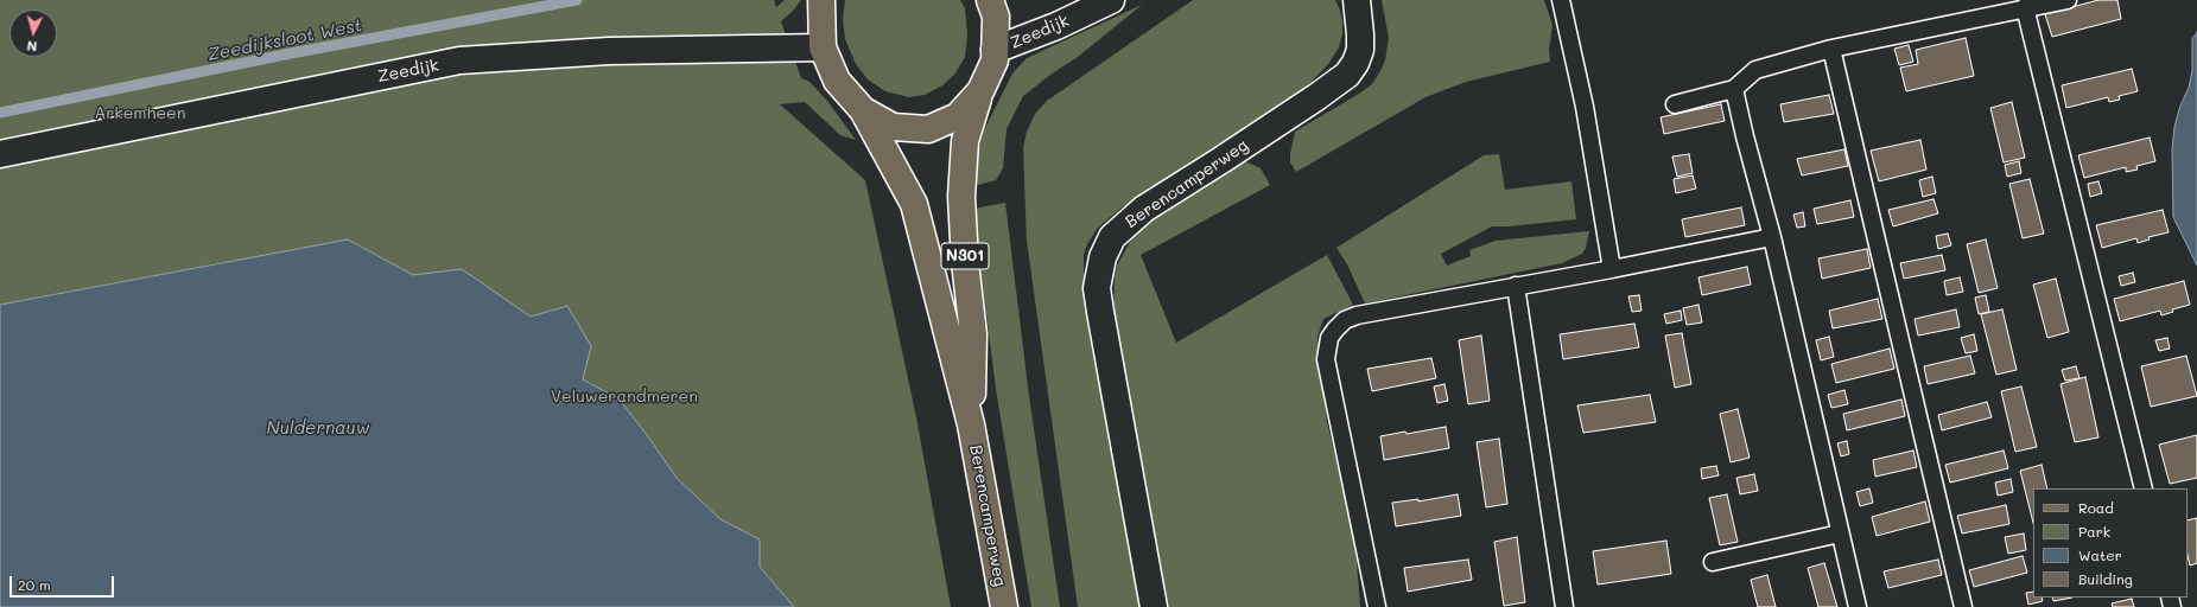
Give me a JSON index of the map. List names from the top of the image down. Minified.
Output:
{"streets":{"main road":["Berencamperweg","N301"],"street":["Zeedijk"]},"water":["Zeedijksloot West","Nuldernauw"],"parks":["Arkemheen","Veluwerandmeren"],"legend":["Road","Park","Water","Building"],"scale_bar":"20 m","north":"bottom"}
